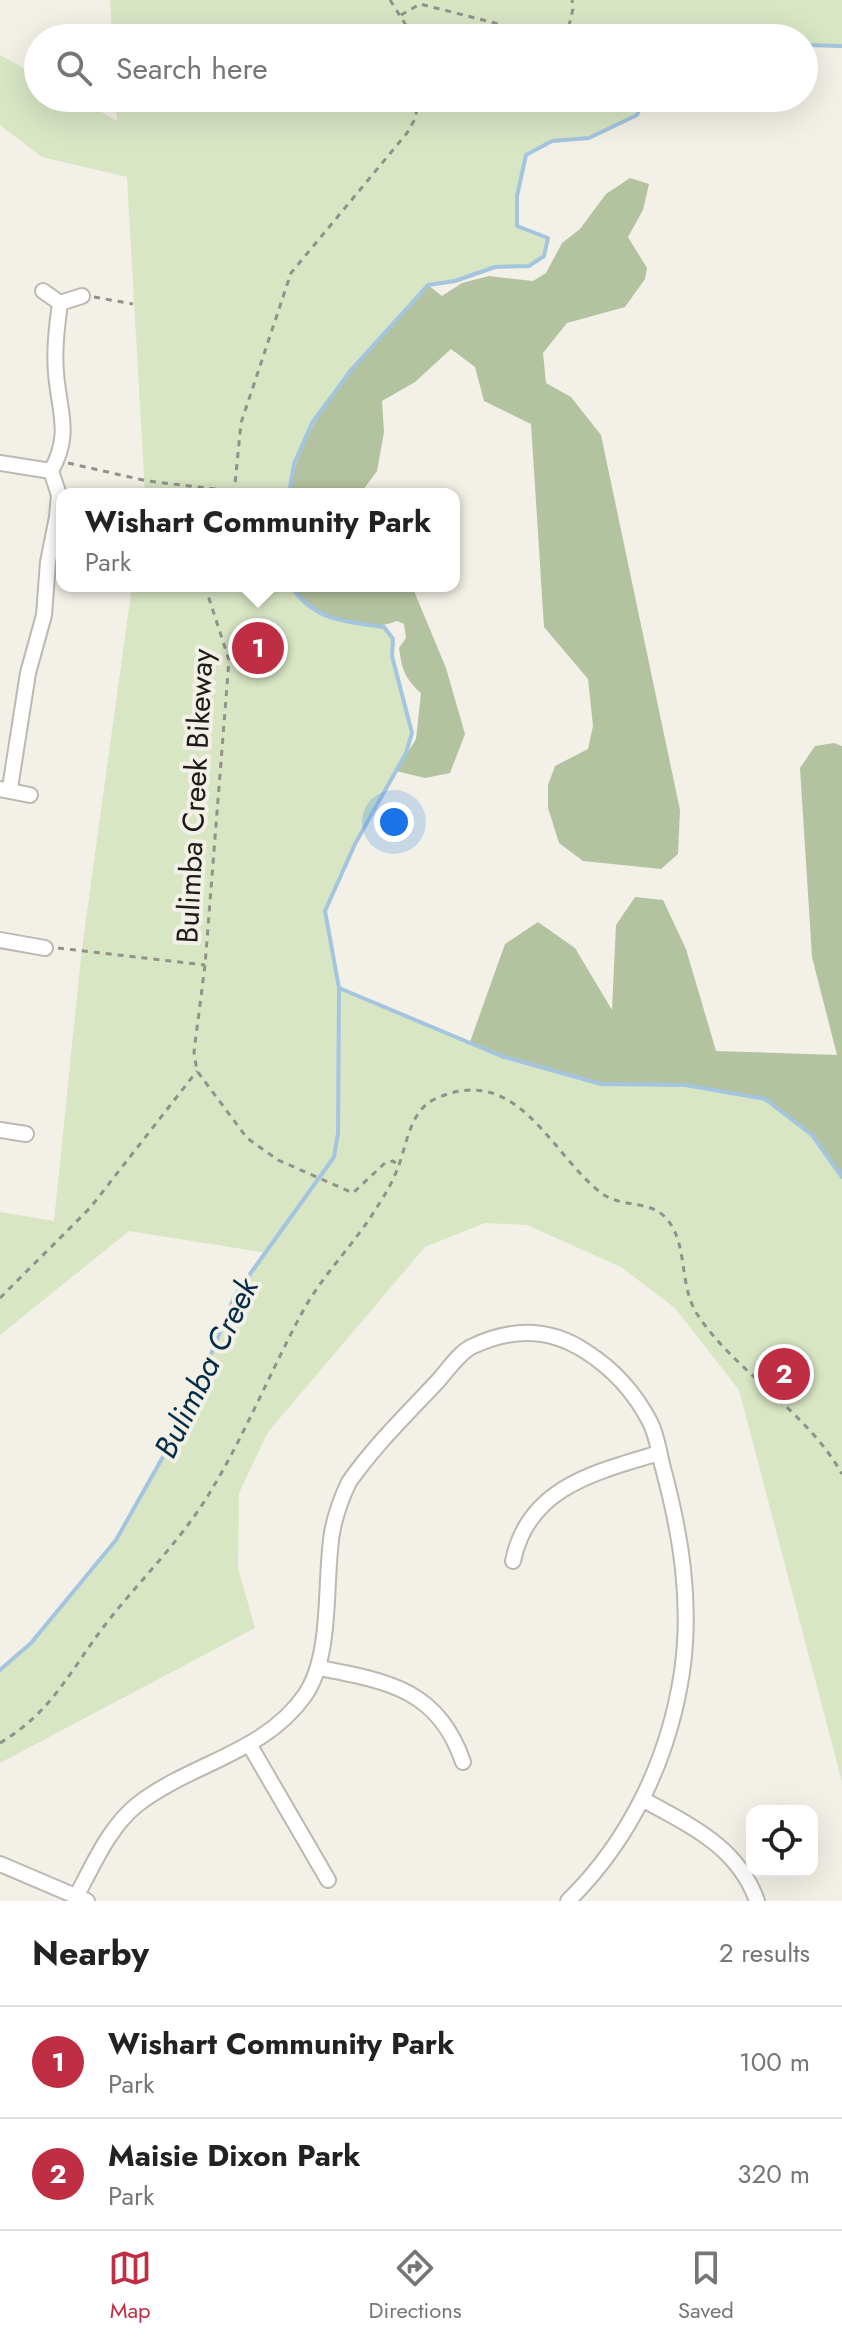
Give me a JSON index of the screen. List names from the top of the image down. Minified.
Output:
{"streets":{"path":["Bulimba Creek Bikeway"]},"water":["Bulimba Creek"],"page":{"search":"Search here","popup":["Wishart Community Park","Park"],"pins":["1","2"],"heading":["Nearby","2 results"],"list":[{"mark":"1","name":"Wishart Community Park","note":"Park","value":"100 m"},{"mark":"2","name":"Maisie Dixon Park","note":"Park","value":"320 m"}],"nav":["Map","Directions","Saved"]}}
